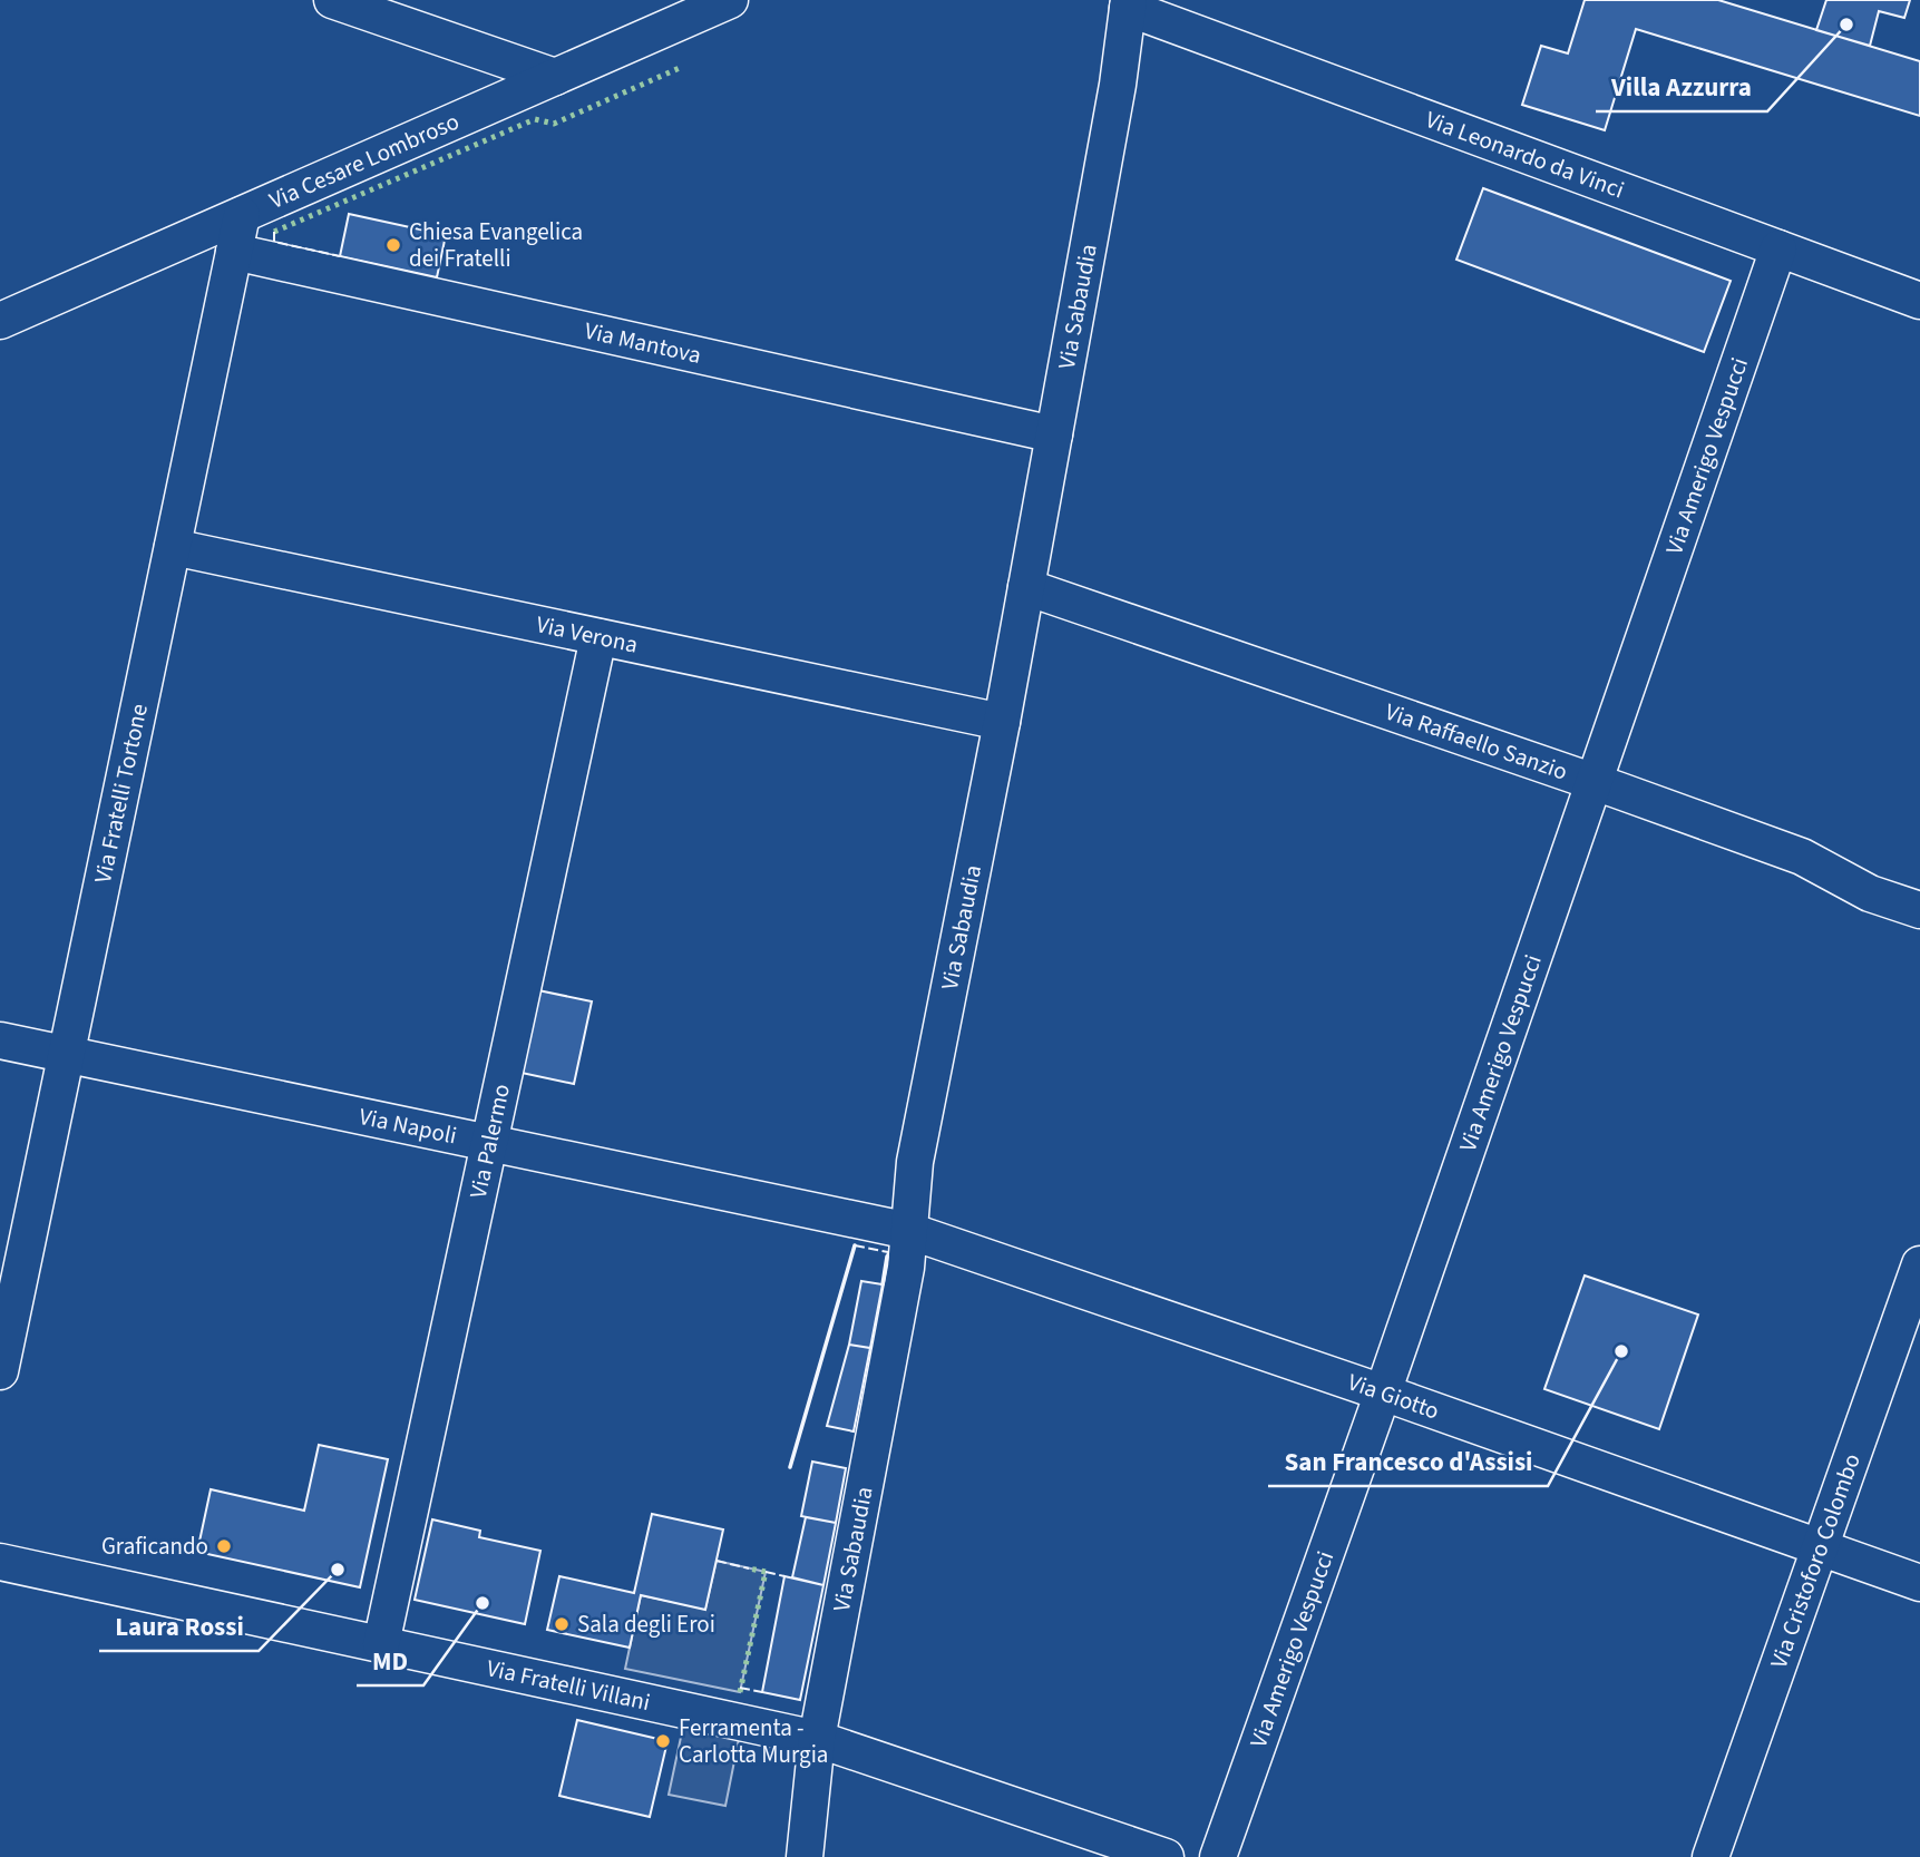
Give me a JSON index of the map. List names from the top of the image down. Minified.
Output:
{"streets":{"street":["Via Leonardo da Vinci","Via Cesare Lombroso","Via Sabaudia","Via Mantova","Via Amerigo Vespucci","Via Verona","Via Raffaello Sanzio","Via Fratelli Tortone","Via Napoli","Via Palermo","Via Giotto","Via Cristoforo Colombo","Via Fratelli Villani"]},"crossings":[["Via Leonardo da Vinci","Via Sabaudia"],["Via Leonardo da Vinci","Via Amerigo Vespucci"],["Via Cesare Lombroso","Via Fratelli Tortone"],["Via Sabaudia","Via Mantova"],["Via Sabaudia","Via Verona"],["Via Sabaudia","Via Raffaello Sanzio"],["Via Sabaudia","Via Napoli"],["Via Sabaudia","Via Giotto"],["Via Sabaudia","Via Fratelli Villani"],["Via Mantova","Via Fratelli Tortone"],["Via Amerigo Vespucci","Via Raffaello Sanzio"],["Via Amerigo Vespucci","Via Giotto"],["Via Verona","Via Fratelli Tortone"],["Via Verona","Via Palermo"],["Via Fratelli Tortone","Via Napoli"],["Via Napoli","Via Palermo"],["Via Napoli","Via Giotto"],["Via Palermo","Via Fratelli Villani"],["Via Giotto","Via Cristoforo Colombo"]],"places":["Villa Azzurra","Chiesa Evangelica dei Fratelli","San Francesco d'Assisi","Graficando","Laura Rossi","MD","Sala degli Eroi","Ferramenta - Carlotta Murgia"]}
